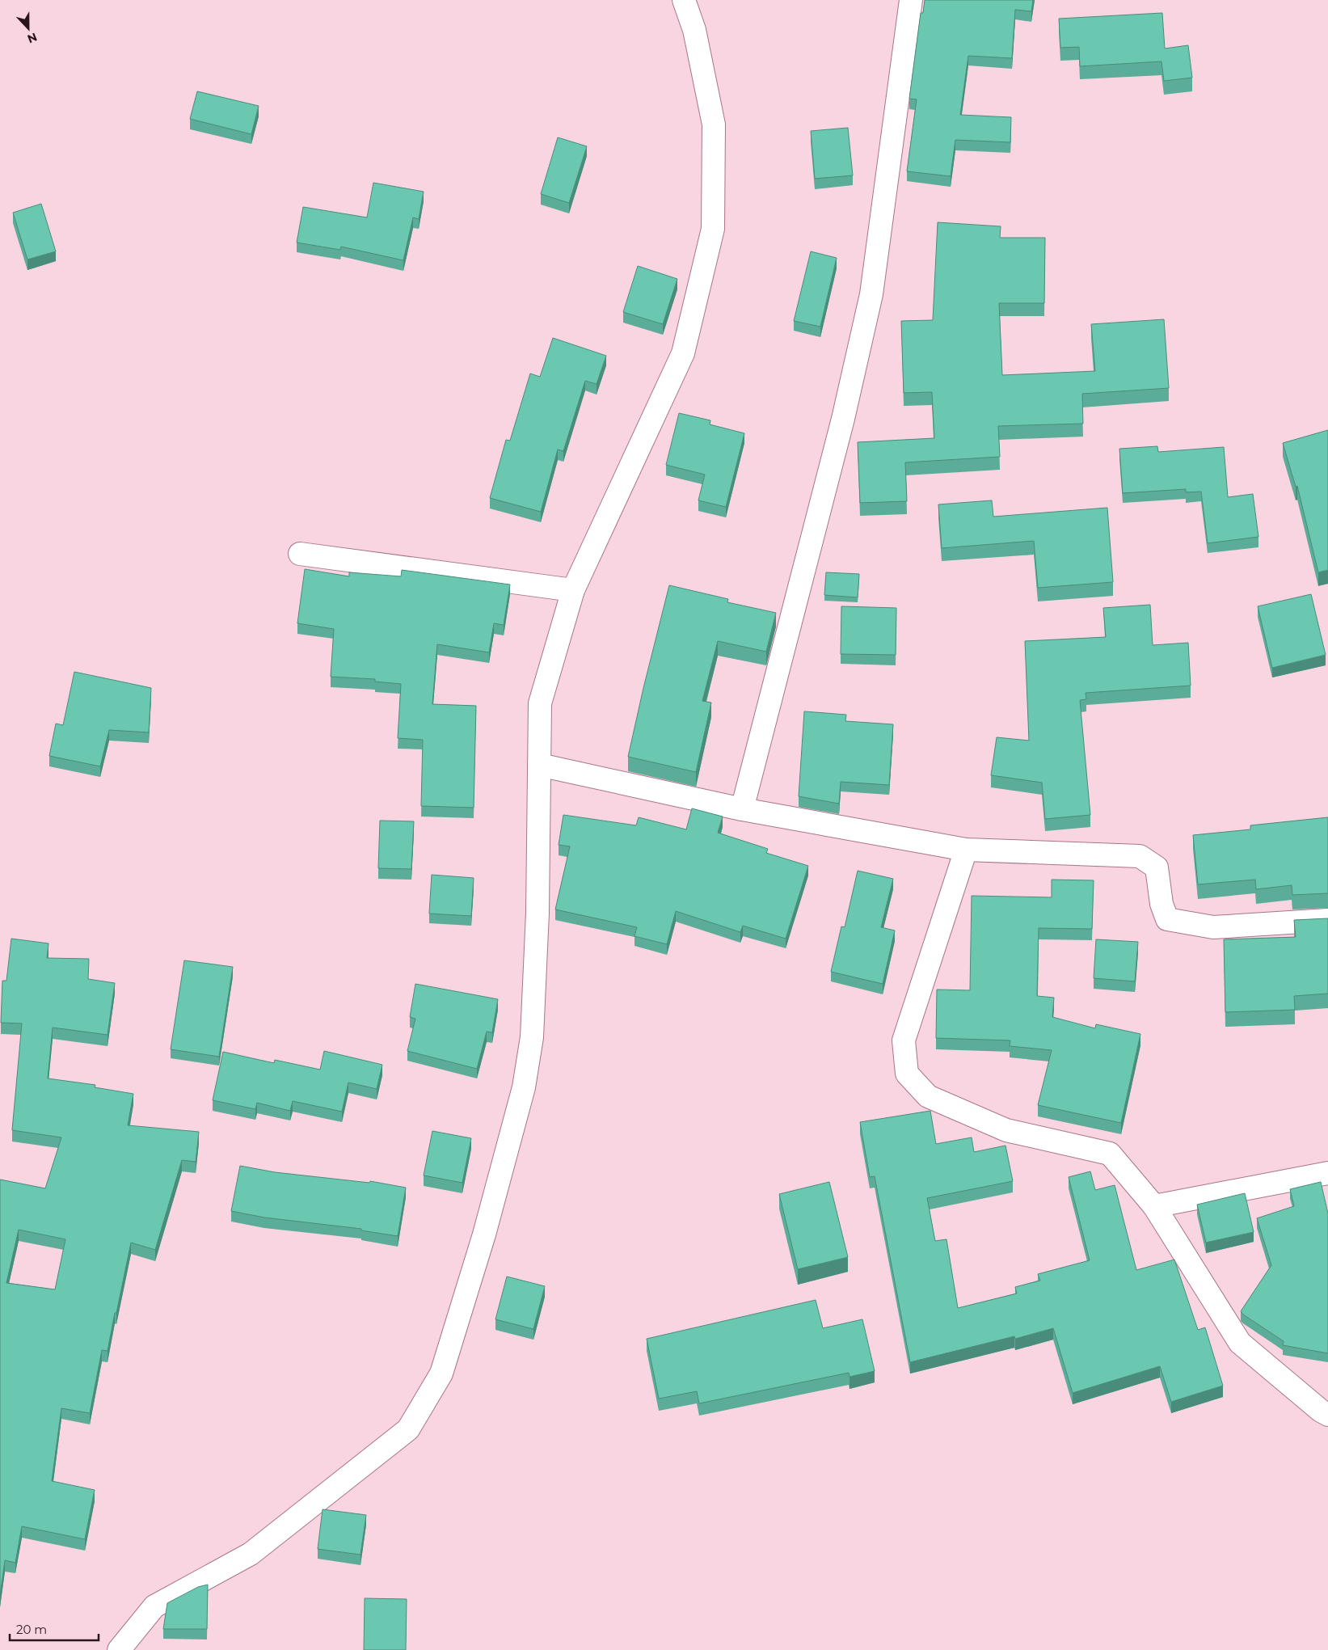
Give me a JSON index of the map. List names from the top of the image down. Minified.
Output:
{"scale_bar":"20 m","north":"bottom"}
